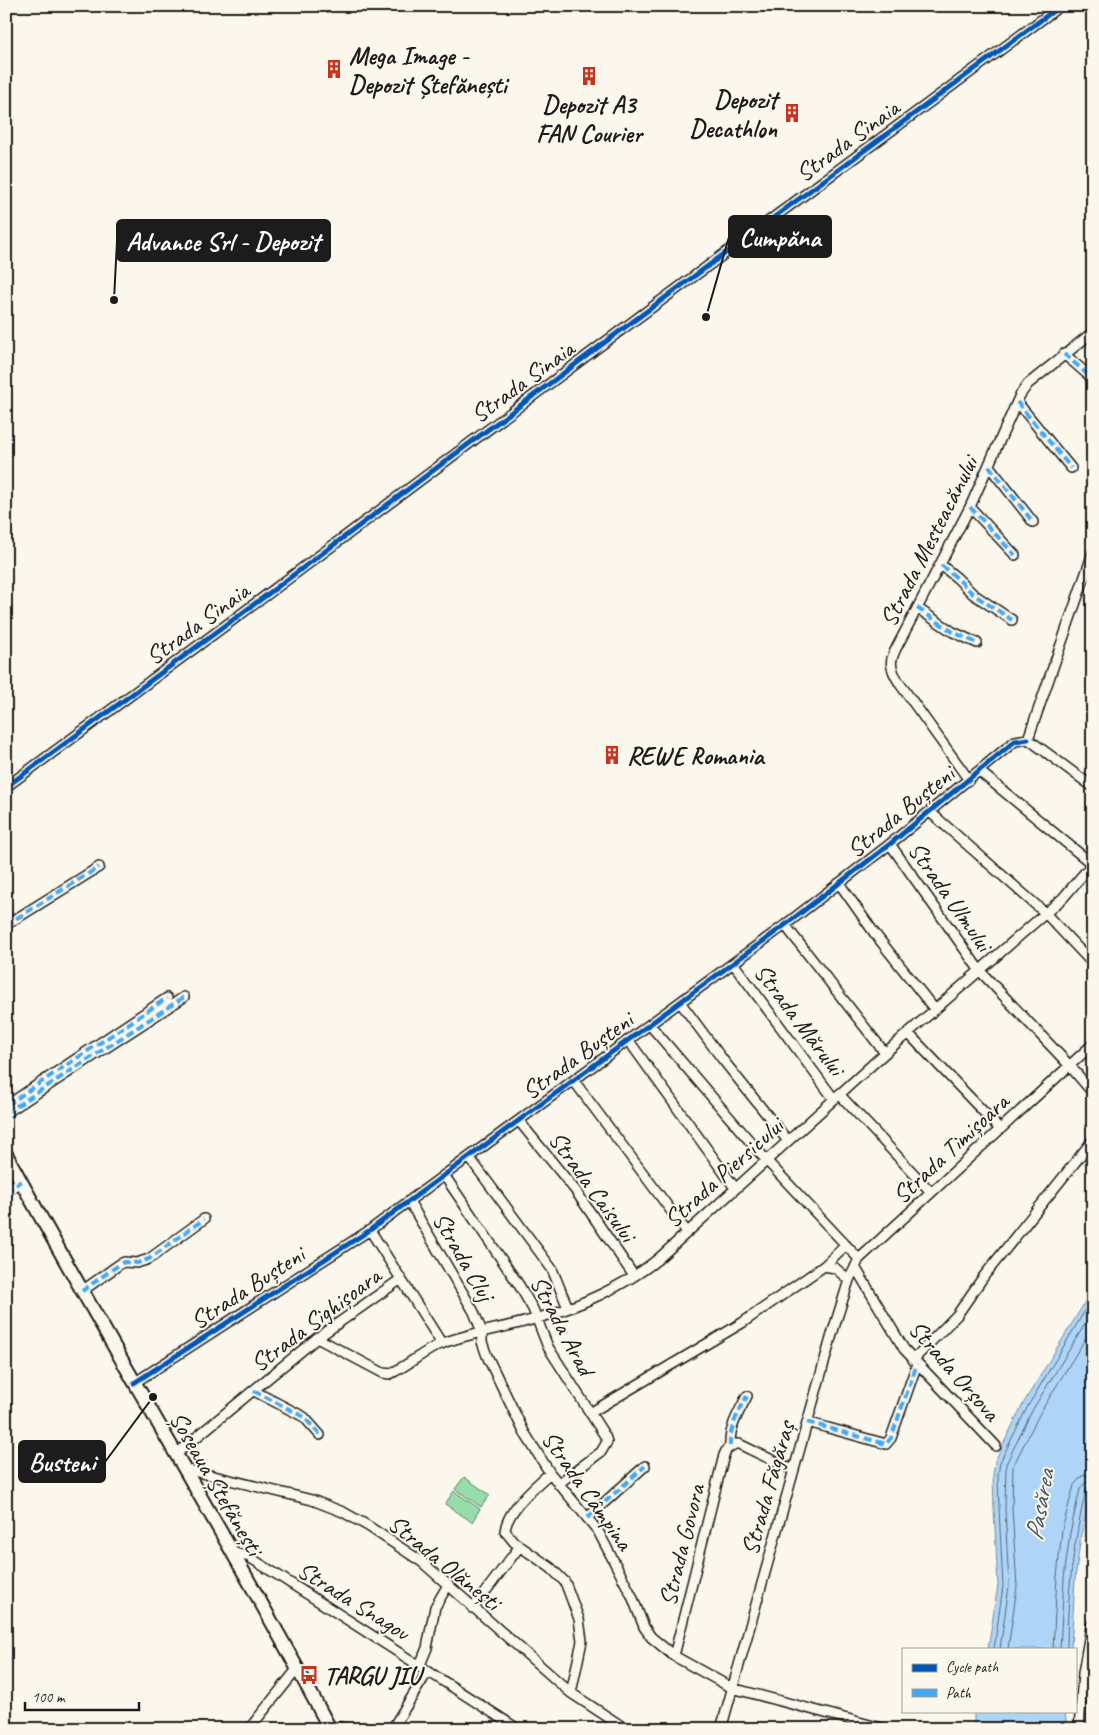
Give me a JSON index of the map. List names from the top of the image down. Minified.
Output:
{"streets":{"main road":["Șoseaua Ștefănești"],"street":["Strada Sinaia","Strada Mesteacănului","Strada Bușteni","Strada Ulmului","Strada Mărului","Strada Timișoara","Strada Piersicului","Strada Caisului","Strada Cluj","Strada Sighișoara","Strada Arad","Strada Orșova","Strada Făgăraș","Strada Câmpina","Strada Govora","Strada Olănești","Strada Snagov"]},"crossings":[["Strada Mesteacănului","Strada Bușteni"],["Strada Bușteni","Strada Ulmului"],["Strada Bușteni","Strada Mărului"],["Strada Bușteni","Strada Caisului"],["Strada Bușteni","Strada Cluj"],["Strada Bușteni","Strada Sighișoara"],["Strada Bușteni","Strada Arad"],["Strada Bușteni","Strada Orșova"],["Strada Bușteni","Șoseaua Ștefănești"],["Strada Ulmului","Strada Timișoara"],["Strada Ulmului","Strada Piersicului"],["Strada Mărului","Strada Timișoara"],["Strada Mărului","Strada Piersicului"],["Strada Timișoara","Strada Orșova"],["Strada Timișoara","Strada Făgăraș"],["Strada Piersicului","Strada Caisului"],["Strada Piersicului","Strada Cluj"],["Strada Piersicului","Strada Sighișoara"],["Strada Piersicului","Strada Arad"],["Strada Piersicului","Strada Orșova"],["Strada Piersicului","Strada Câmpina"],["Strada Cluj","Strada Câmpina"],["Strada Sighișoara","Șoseaua Ștefănești"],["Strada Arad","Strada Câmpina"],["Strada Orșova","Strada Făgăraș"],["Șoseaua Ștefănești","Strada Olănești"],["Șoseaua Ștefănești","Strada Snagov"],["Strada Făgăraș","Strada Câmpina"],["Strada Câmpina","Strada Govora"]],"water":["Pasărea"],"places":{"building":["Mega Image - Depozit Ștefănești","Depozit A3 FAN Courier","Depozit Decathlon","REWE Romania"],"other":["Advance Srl - Depozit","Cumpăna","Busteni"],"bus stop":["TARGU JIU"]},"legend":["Cycle path","Path"],"scale_bar":"100 m"}
